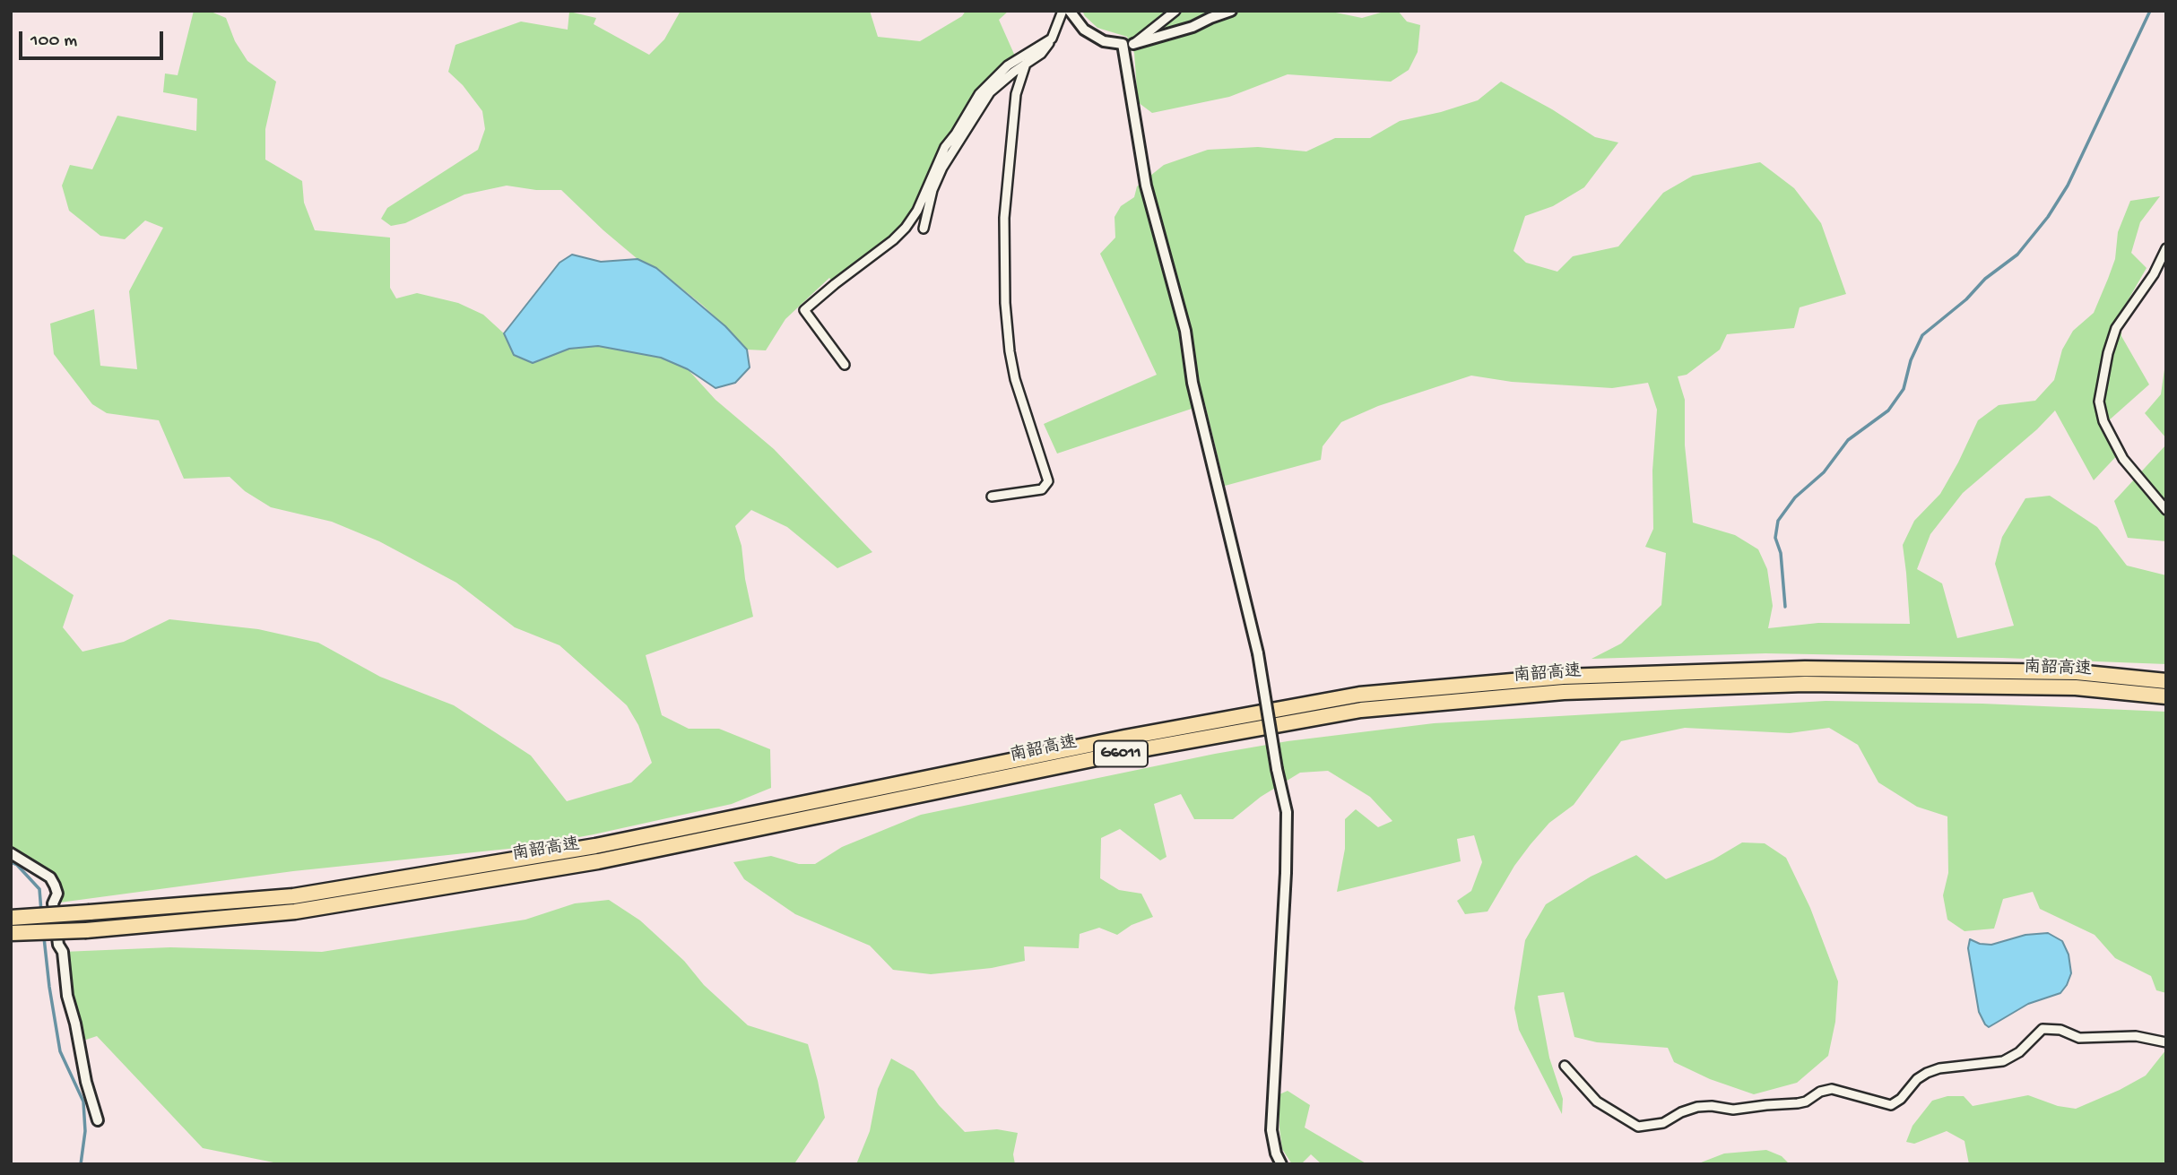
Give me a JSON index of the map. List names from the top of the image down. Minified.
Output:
{"streets":{"highway":["南韶高速","G6011"]},"scale_bar":"100 m"}
